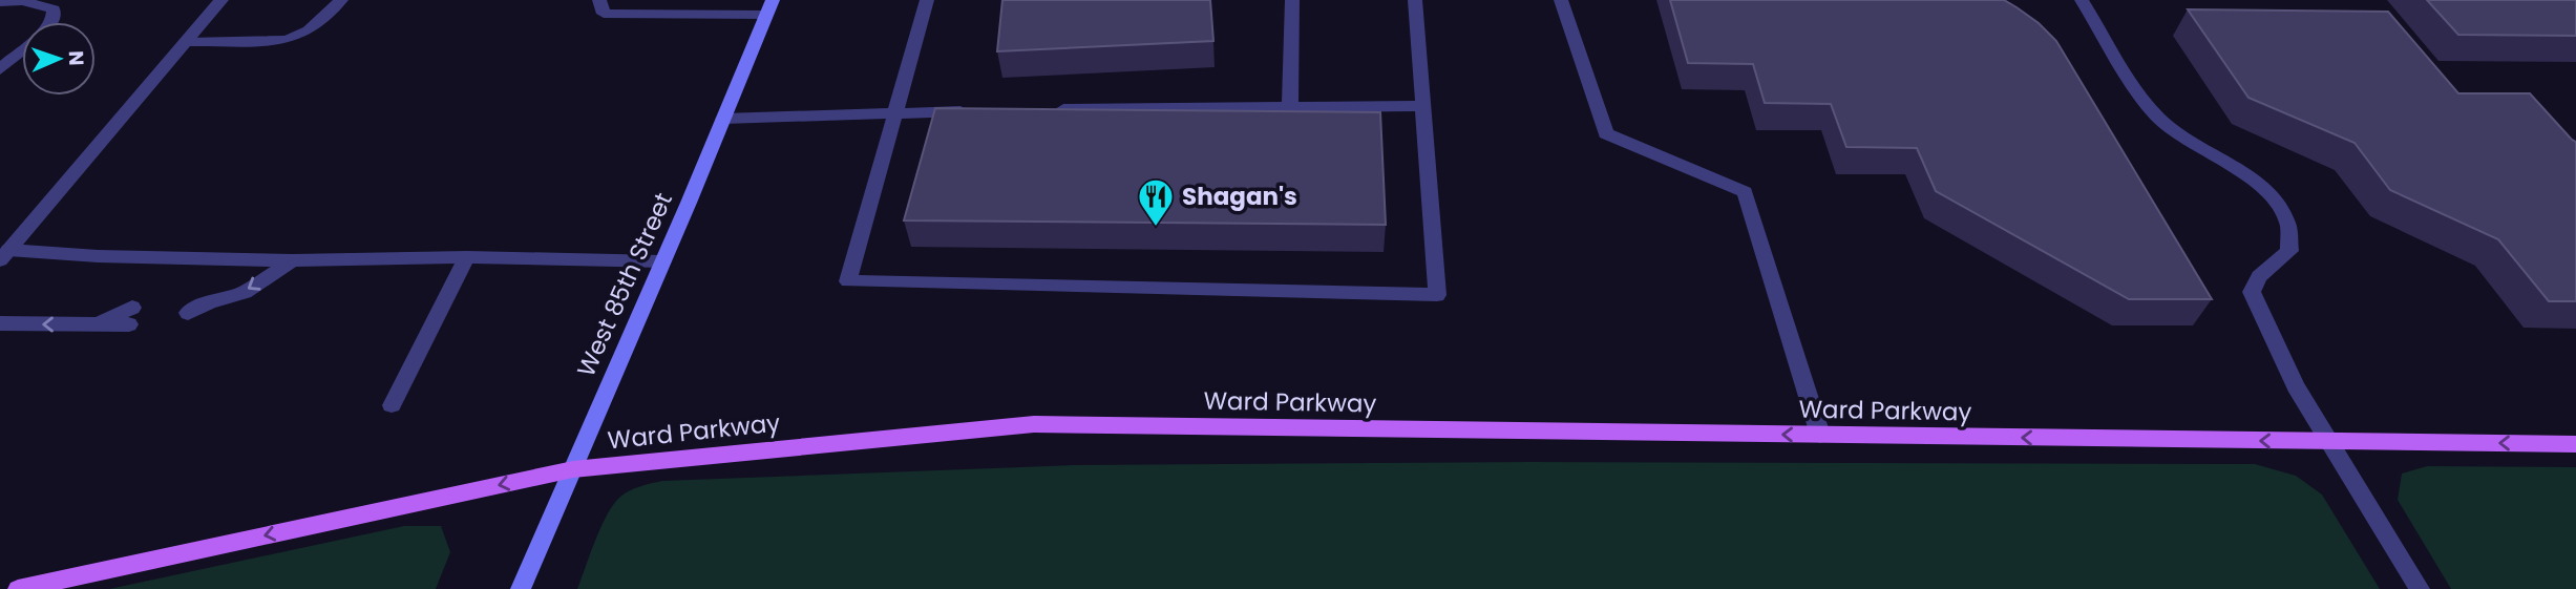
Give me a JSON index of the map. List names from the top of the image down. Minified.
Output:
{"streets":{"main road":["West 85th Street","Ward Parkway"]},"crossings":[["West 85th Street","Ward Parkway"]],"one_way":["Ward Parkway"],"places":{"restaurant":["Shagan's"]},"north":"right"}
